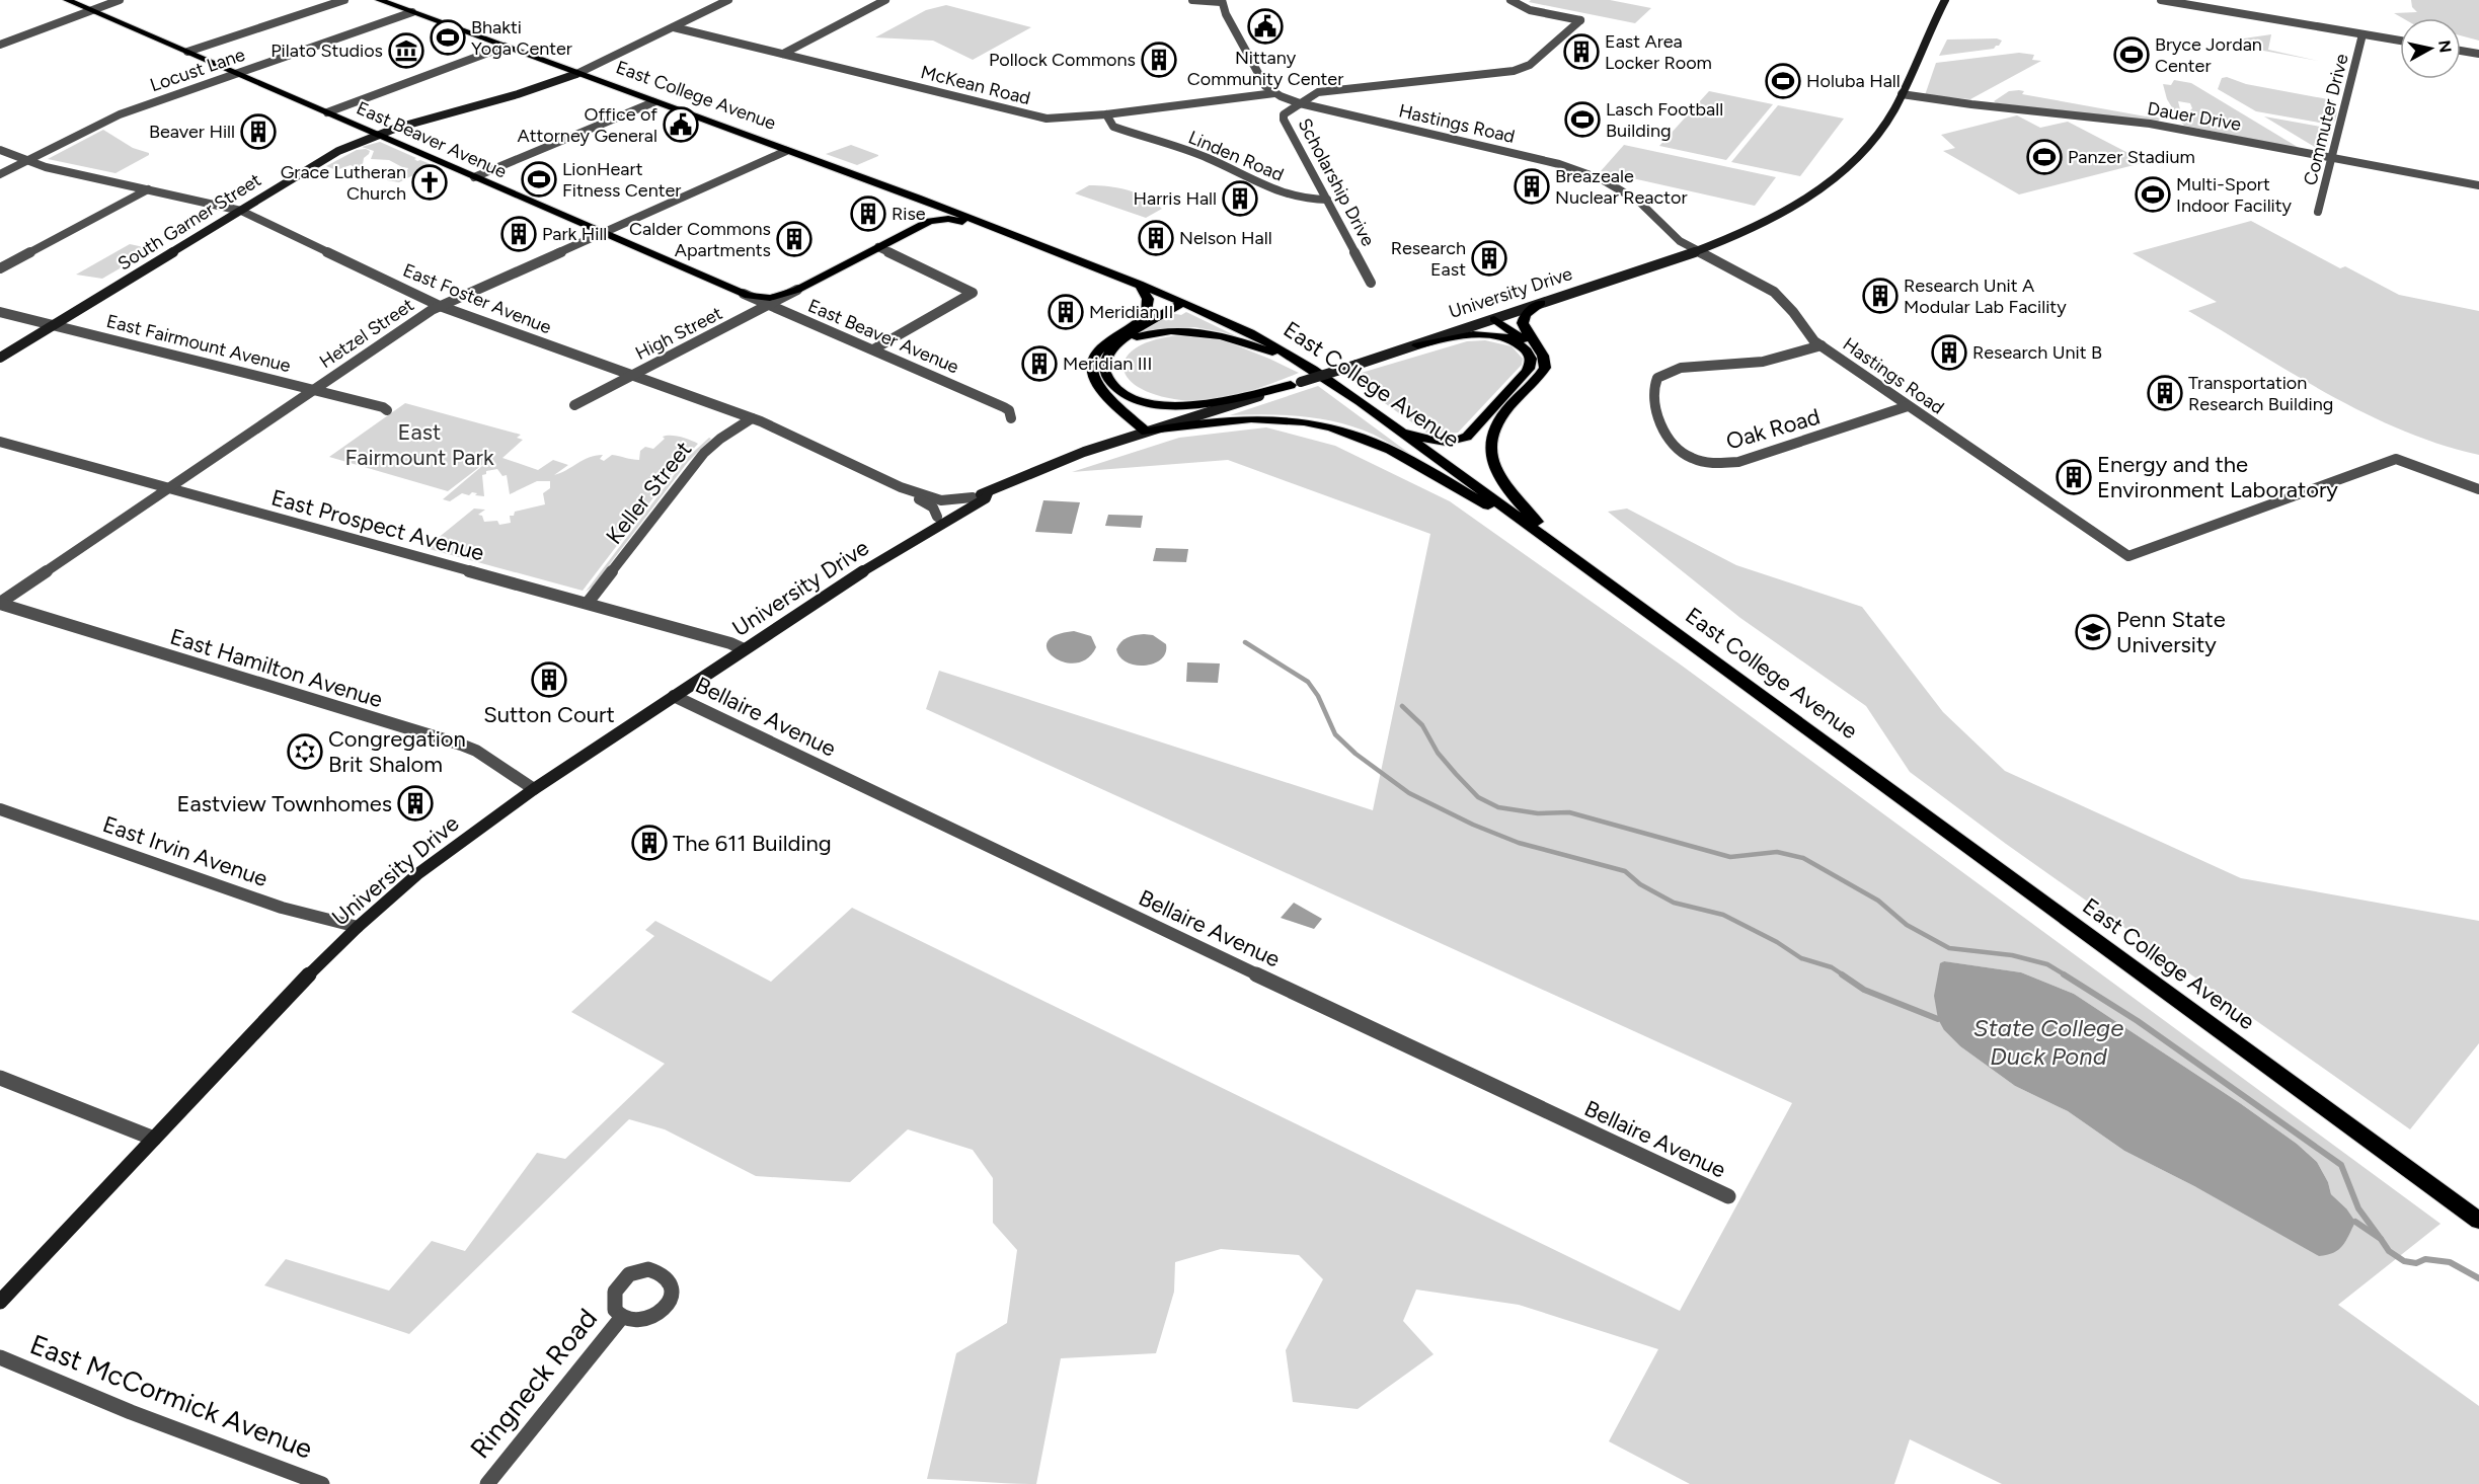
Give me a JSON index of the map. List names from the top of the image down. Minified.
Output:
{"streets":{"main road":["East College Avenue","East Beaver Avenue","South Garner Street","University Drive","High Street"],"street":["Locust Lane","McKean Road","Dauer Drive","Commuter Drive","Hastings Road","Linden Road","Scholarship Drive","East Foster Avenue","Hetzel Street","East Fairmount Avenue","Oak Road","Keller Street","East Prospect Avenue","East Hamilton Avenue","Bellaire Avenue","East Irvin Avenue","Ringneck Road","East McCormick Avenue"]},"crossings":[["Locust Lane","East College Avenue"],["Locust Lane","East Beaver Avenue"],["Locust Lane","East Foster Avenue"],["McKean Road","Hastings Road"],["McKean Road","Linden Road"],["East College Avenue","South Garner Street"],["East College Avenue","Hetzel Street"],["East College Avenue","High Street"],["Dauer Drive","Commuter Drive"],["Dauer Drive","University Drive"],["Hastings Road","Scholarship Drive"],["Hastings Road","University Drive"],["Hastings Road","Oak Road"],["East Beaver Avenue","South Garner Street"],["East Beaver Avenue","Hetzel Street"],["East Beaver Avenue","High Street"],["Linden Road","Scholarship Drive"],["South Garner Street","East Foster Avenue"],["South Garner Street","East Fairmount Avenue"],["University Drive","East Foster Avenue"],["University Drive","East Prospect Avenue"],["University Drive","East Hamilton Avenue"],["University Drive","Bellaire Avenue"],["University Drive","East Irvin Avenue"],["East Foster Avenue","Hetzel Street"],["East Foster Avenue","High Street"],["East Foster Avenue","Keller Street"],["Hetzel Street","East Fairmount Avenue"],["Hetzel Street","East Prospect Avenue"],["Hetzel Street","East Hamilton Avenue"],["Keller Street","East Prospect Avenue"]],"water":["State College Duck Pond"],"parks":["East Fairmount Park"],"places":{"public building":["Nittany Community Center","Office of Attorney General"],"sports":["Bhakti Yoga Center","Bryce Jordan Center","Holuba Hall","Lasch Football Building","Panzer Stadium","LionHeart Fitness Center","Multi-Sport Indoor Facility"],"museum":["Pilato Studios"],"building":["East Area Locker Room","Pollock Commons","Beaver Hill","Breazeale Nuclear Reactor","Harris Hall","Rise","Park Hill","Nelson Hall","Calder Commons Apartments","Research East","Research Unit A Modular Lab Facility","Meridian II","Research Unit B","Meridian III","Transportation Research Building","Energy and the Environment Laboratory","Sutton Court","Eastview Townhomes","The 611 Building"],"church":["Grace Lutheran Church"],"school or university":["Penn State University"],"synagogue":["Congregation Brit Shalom"]},"north":"right"}
